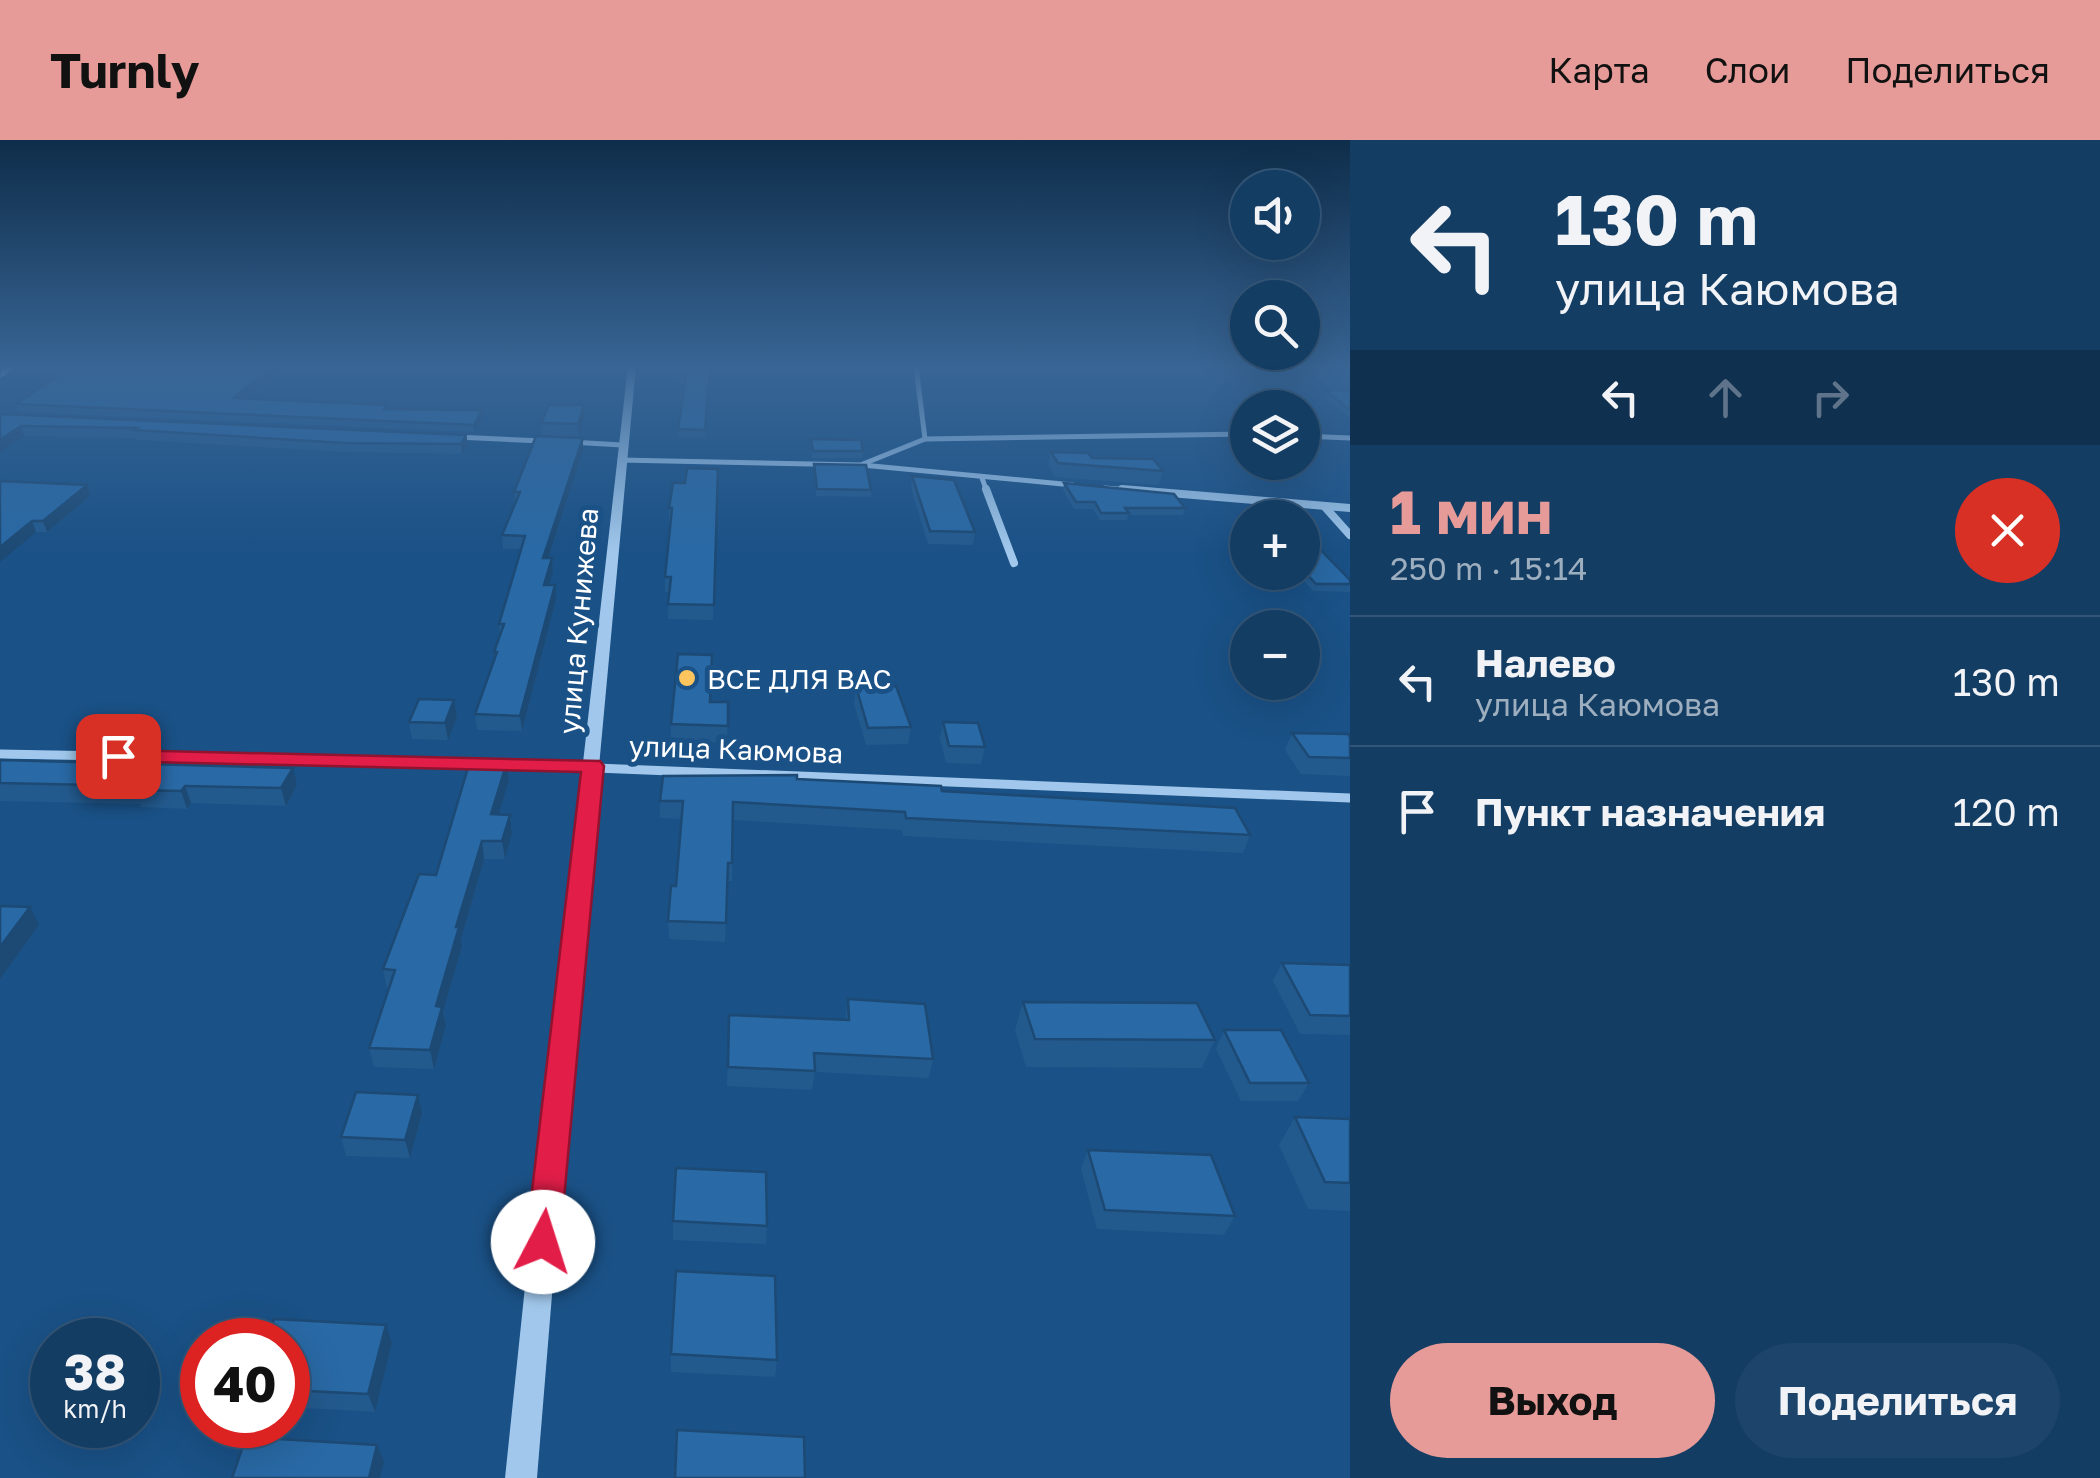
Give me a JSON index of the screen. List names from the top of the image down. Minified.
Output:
{"streets":{"street":["улица Кунижева","улица Каюмова"]},"crossings":[["улица Кунижева","улица Каюмова"]],"places":["ВСЕ ДЛЯ ВАС"],"page":{"header":"Turnly","nav":["Карта","Слои","Поделиться"],"turn":["130 m","улица Каюмова"],"map_buttons":["+","−"],"heading":["1 мин","250 m · 15:14"],"list":[{"name":"Налево","note":"улица Каюмова","value":"130 m"},{"name":"Пункт назначения","value":"120 m"}],"speed":"38 km/h","limit":"40","buttons":["Выход","Поделиться"]}}
